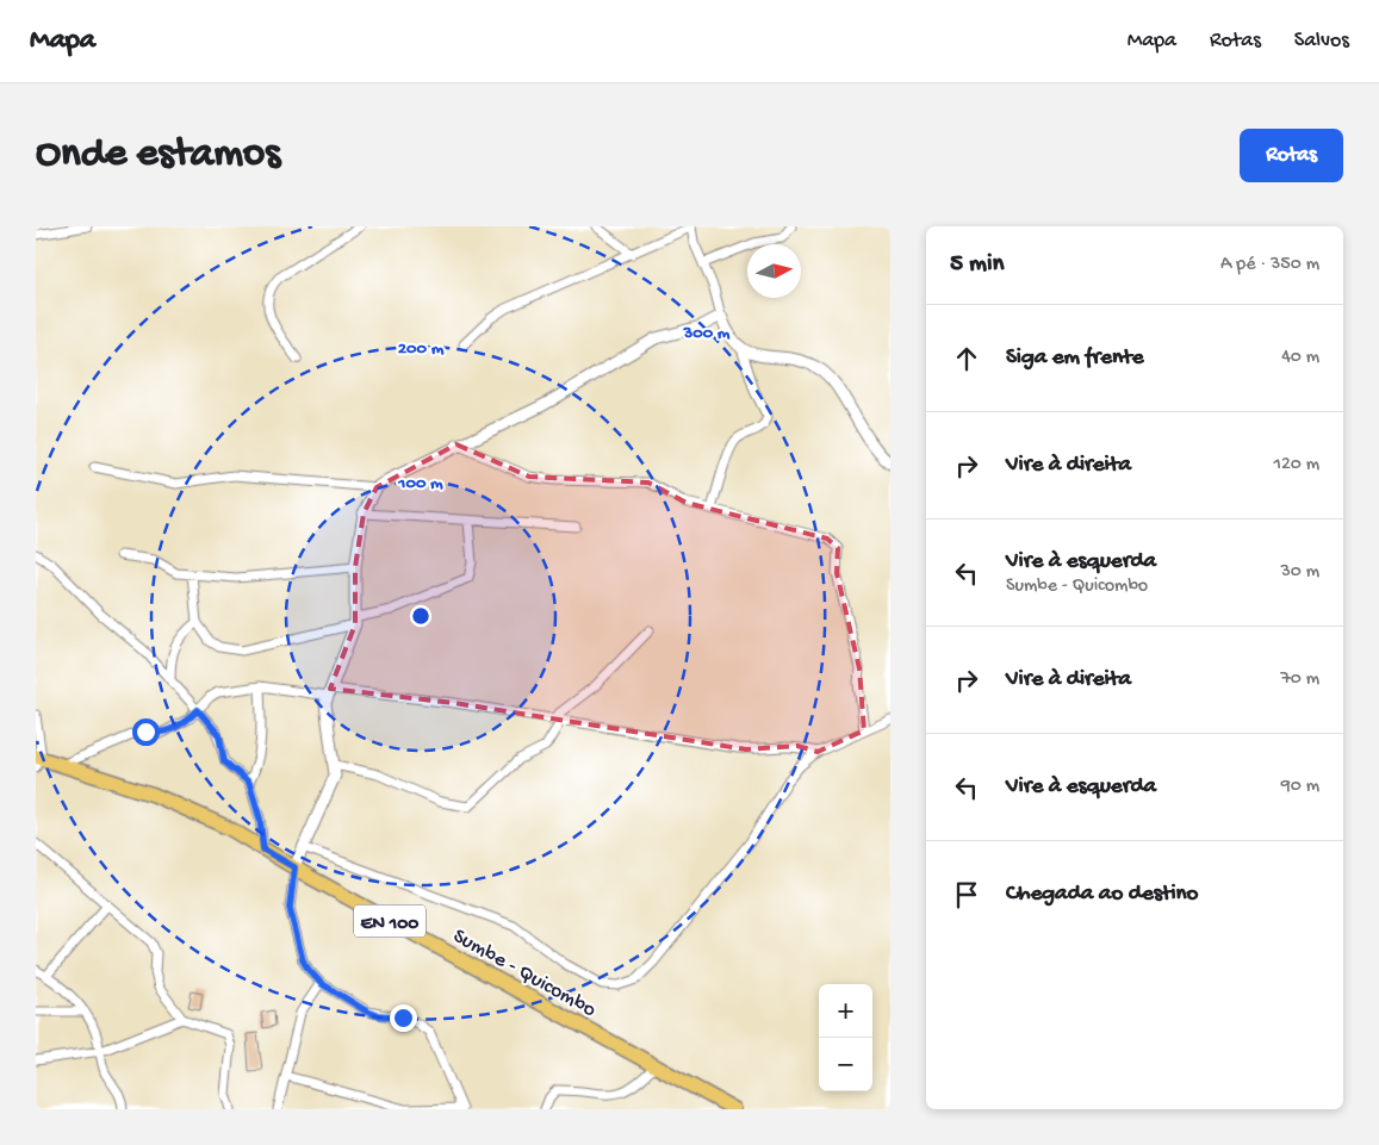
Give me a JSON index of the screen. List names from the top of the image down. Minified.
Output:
{"streets":{"main road":["EN 100","Sumbe - Quicombo"]},"north":"right","page":{"header":"Mapa","nav":["Mapa","Rotas","Salvos"],"buttons":"Rotas","title":"Onde estamos","heading":["5 min","A pé · 350 m"],"list":[["Siga em frente","40 m"],["Vire à direita","120 m"],["Vire à esquerda","Sumbe - Quicombo","30 m"],["Vire à direita","70 m"],["Vire à esquerda","90 m"],"Chegada ao destino"],"map_buttons":["+","−"]},"rings":["300 m","200 m","100 m"]}
